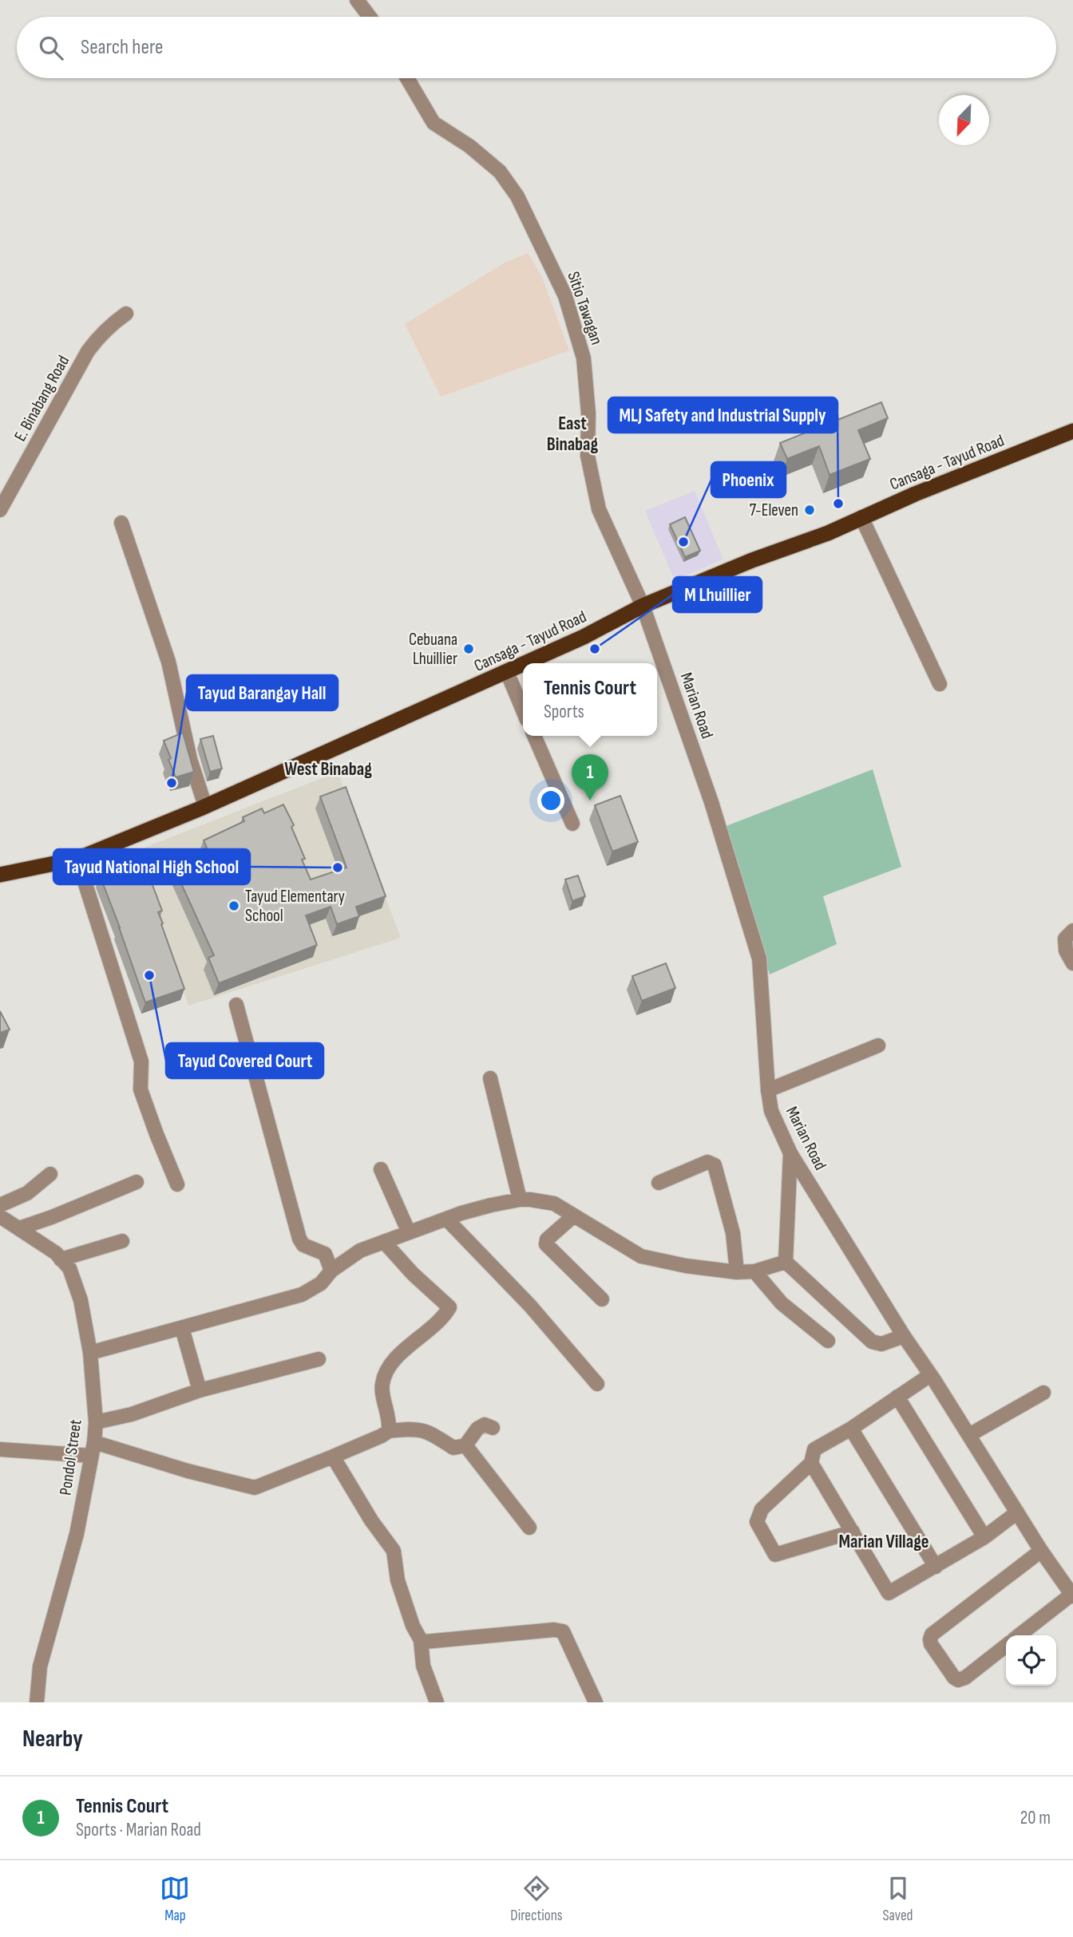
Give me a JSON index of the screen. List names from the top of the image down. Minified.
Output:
{"streets":{"highway":["Cansaga - Tayud Road"],"street":["Sitio Tawagan","E. Binabang Road","Marian Road","Pondol Street"]},"crossings":[["Sitio Tawagan","Cansaga - Tayud Road"],["Sitio Tawagan","Marian Road"],["Cansaga - Tayud Road","Marian Road"]],"districts":["East Binabag","West Binabag","Marian Village"],"places":["MLJ Safety and Industrial Supply","7-Eleven","Phoenix","Cebuana Lhuillier","M Lhuillier","Tayud Barangay Hall","Tayud National High School","Tayud Elementary School","Tayud Covered Court"],"north":"bottom left","page":{"search":"Search here","popup":["Tennis Court","Sports"],"pins":"1","heading":"Nearby","list":[{"mark":"1","name":"Tennis Court","note":"Sports · Marian Road","value":"20 m"}],"nav":["Map","Directions","Saved"]}}
